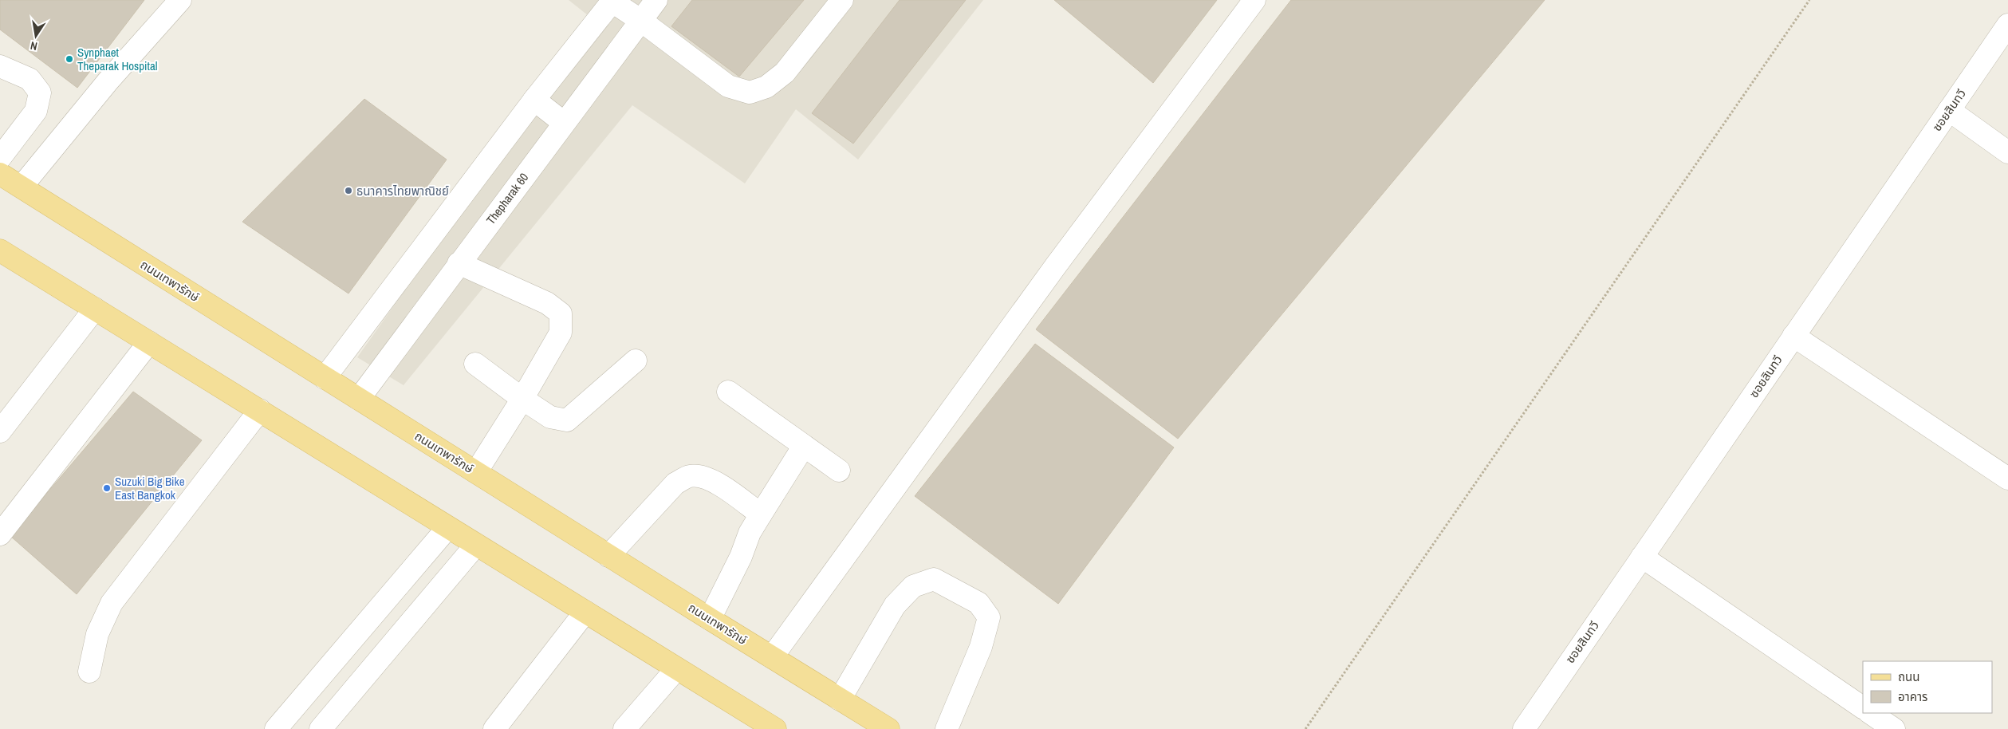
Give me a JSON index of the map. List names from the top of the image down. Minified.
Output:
{"streets":{"main road":["ถนนเทพารักษ์"],"street":["ซอยสินทวี","Thepharak 60"]},"crossings":[["Thepharak 60","ถนนเทพารักษ์"]],"places":["Synphaet Theparak Hospital","ธนาคารไทยพาณิชย์","Suzuki Big Bike East Bangkok"],"legend":["ถนน","อาคาร"],"north":"bottom"}
